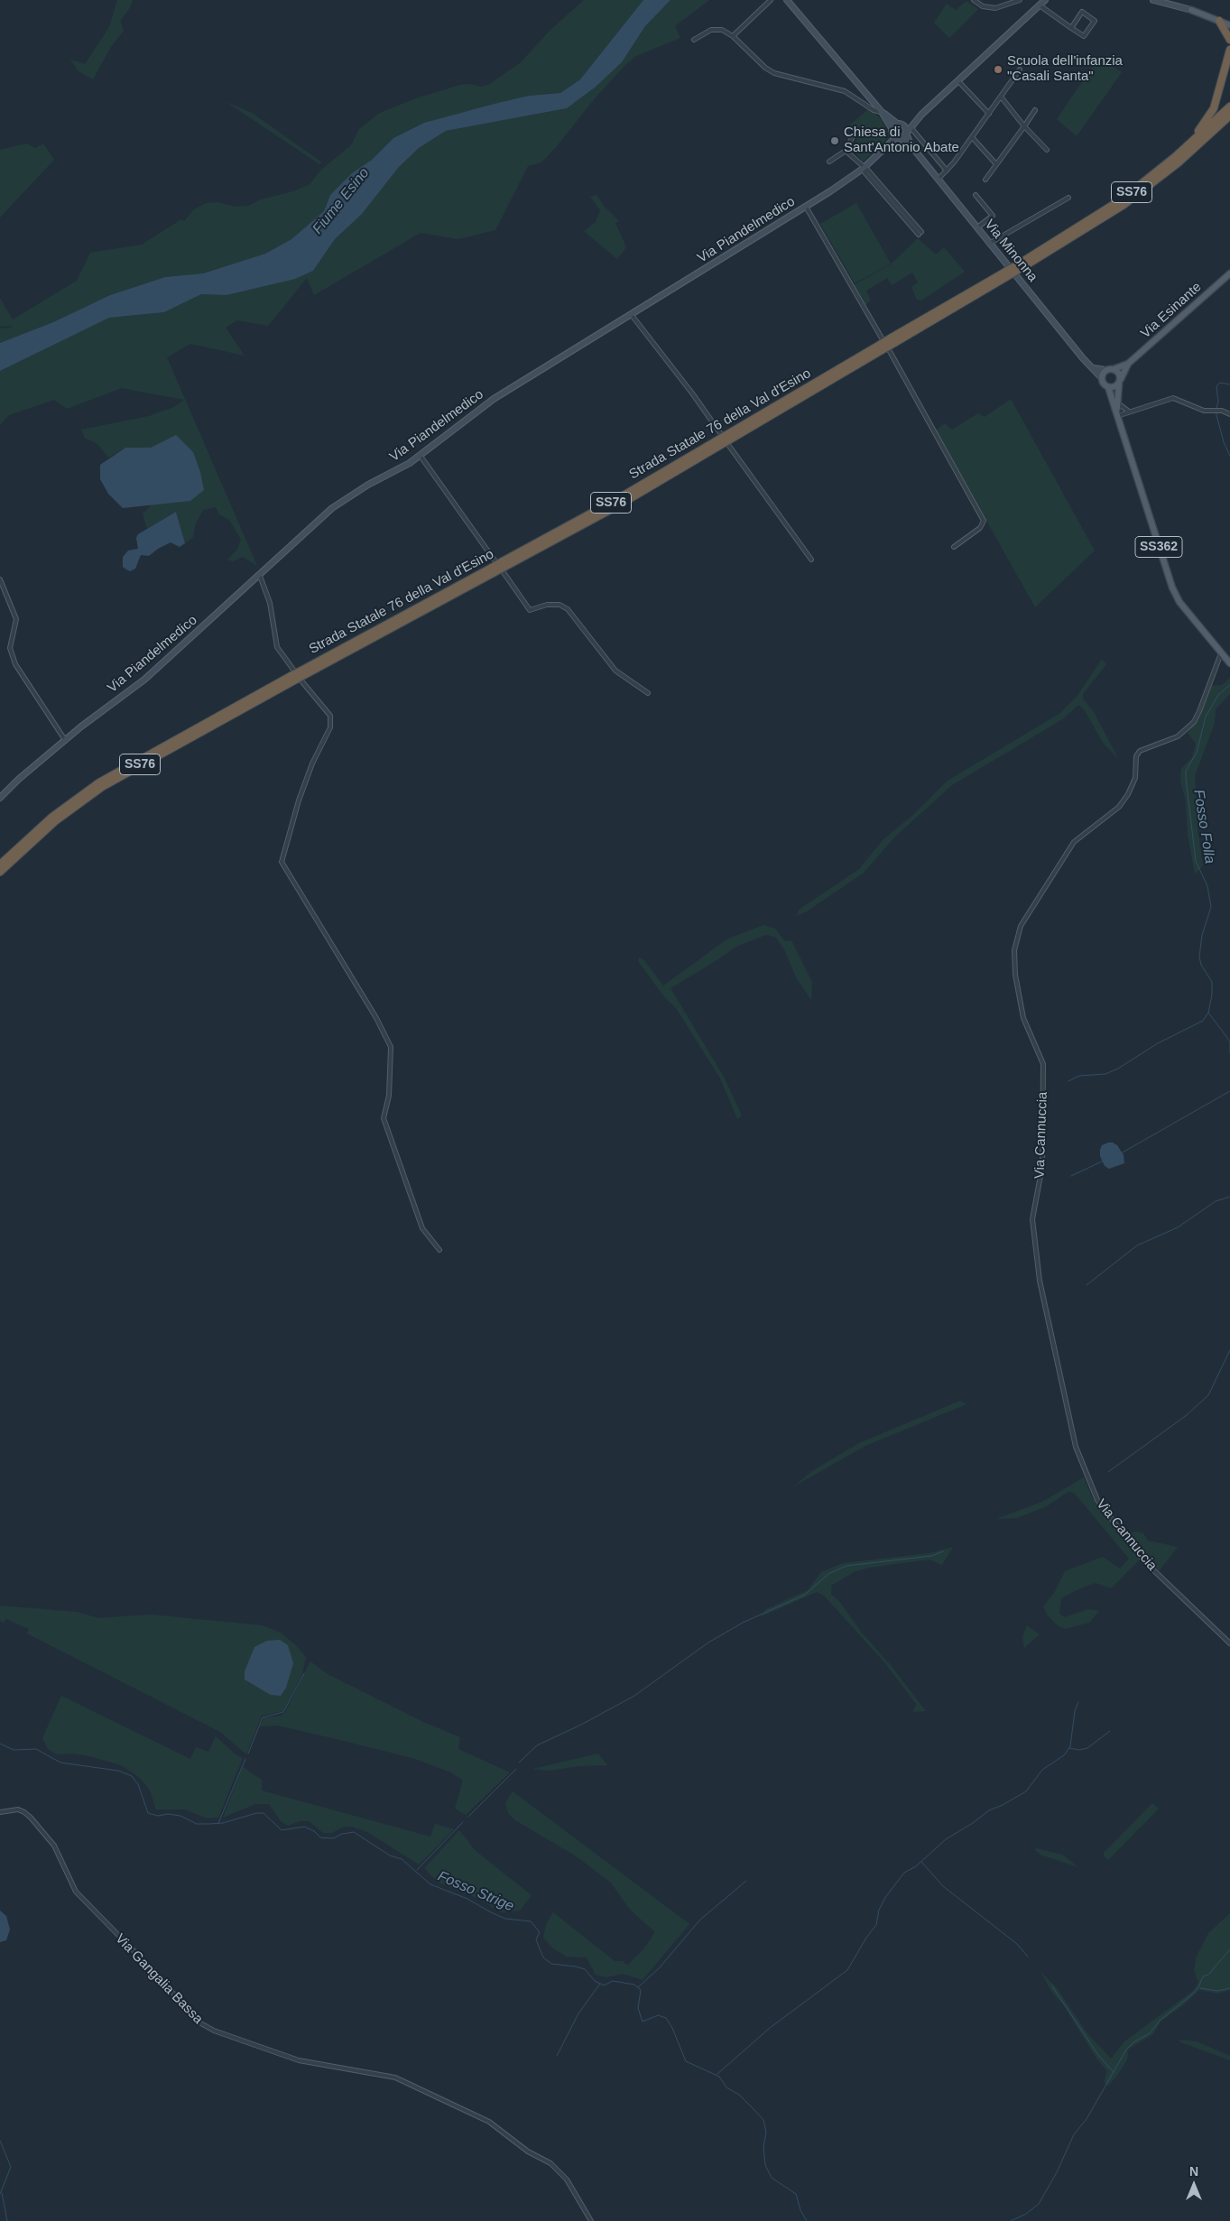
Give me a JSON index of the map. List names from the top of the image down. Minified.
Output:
{"streets":{"highway":["SS76","Strada Statale 76 della Val d'Esino"],"main road":["Via Piandelmedico","Via Minonna","Via Esinante","SS362"],"street":["Via Cannuccia","Via Gangalia Bassa"]},"crossings":[["Via Piandelmedico","Via Minonna"],["Via Minonna","Via Esinante"],["Via Minonna","SS362"],["Via Esinante","SS362"],["SS362","Via Cannuccia"]],"water":["Fiume Esino","Fosso Folla","Fosso Strige"],"places":["Scuola dell'infanzia \"Casali Santa\"","Chiesa di Sant'Antonio Abate"],"north":"top"}
